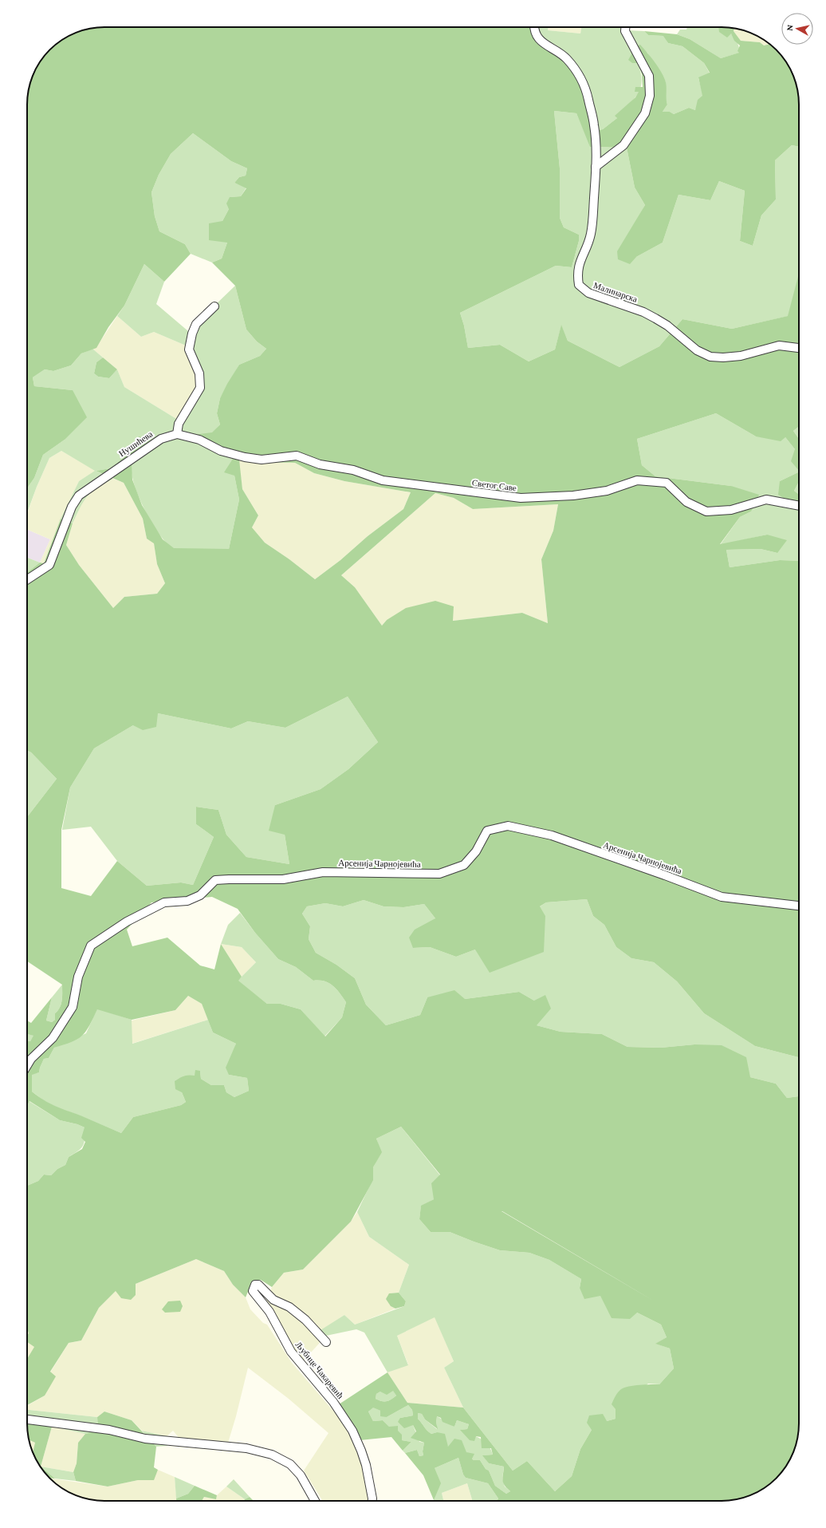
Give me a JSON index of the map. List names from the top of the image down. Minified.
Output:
{"streets":{"street":["Малинарска","Нушићева","Светог Саве","Арсенија Чарнојевића","Љубице Чакаревић"]},"crossings":[["Нушићева","Светог Саве"]],"north":"left"}
